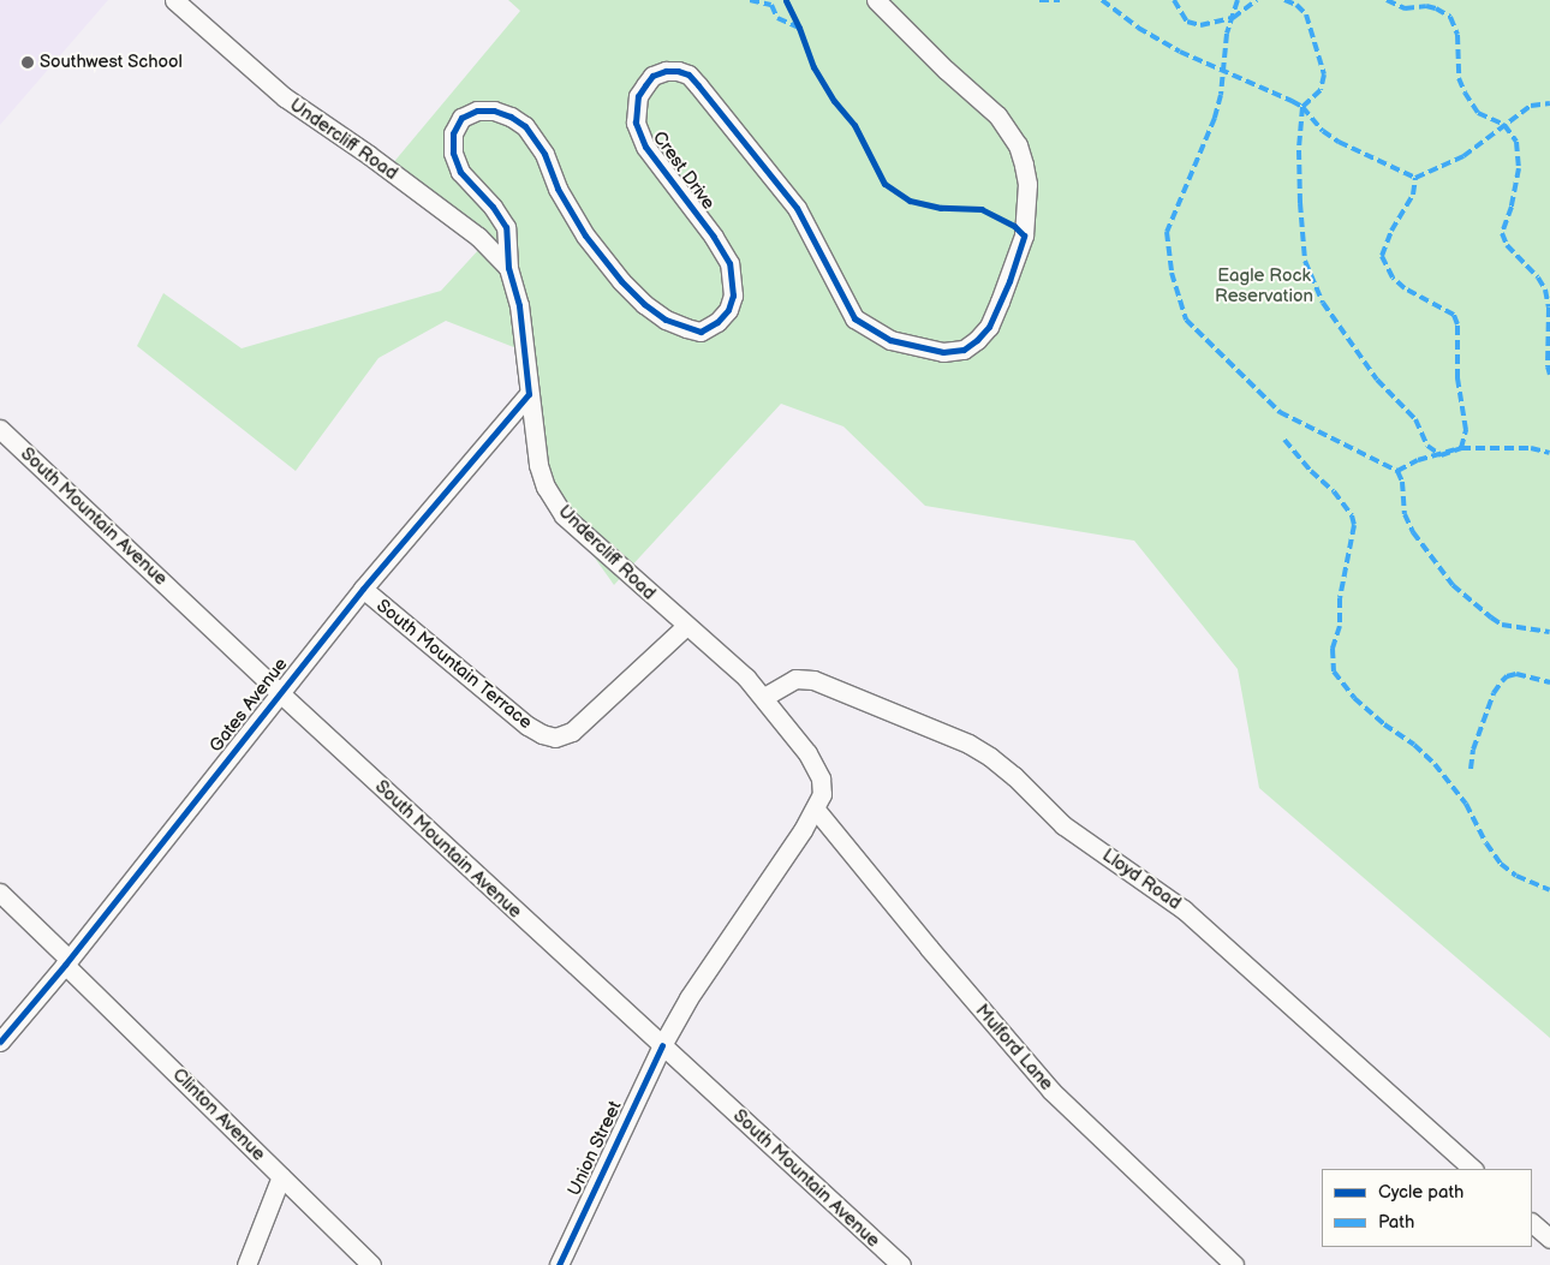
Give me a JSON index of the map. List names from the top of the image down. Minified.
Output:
{"streets":{"street":["Undercliff Road","Crest Drive","South Mountain Avenue","South Mountain Terrace","Gates Avenue","Lloyd Road","Mulford Lane","Clinton Avenue","Union Street"]},"crossings":[["Undercliff Road","Crest Drive"],["Undercliff Road","South Mountain Terrace"],["Undercliff Road","Gates Avenue"],["Undercliff Road","Lloyd Road"],["Undercliff Road","Mulford Lane"],["Undercliff Road","Union Street"],["South Mountain Avenue","Gates Avenue"],["South Mountain Avenue","Union Street"],["South Mountain Terrace","Gates Avenue"],["Gates Avenue","Clinton Avenue"],["Mulford Lane","Union Street"]],"parks":["Eagle Rock Reservation"],"places":["Southwest School"],"legend":["Cycle path","Path"]}
